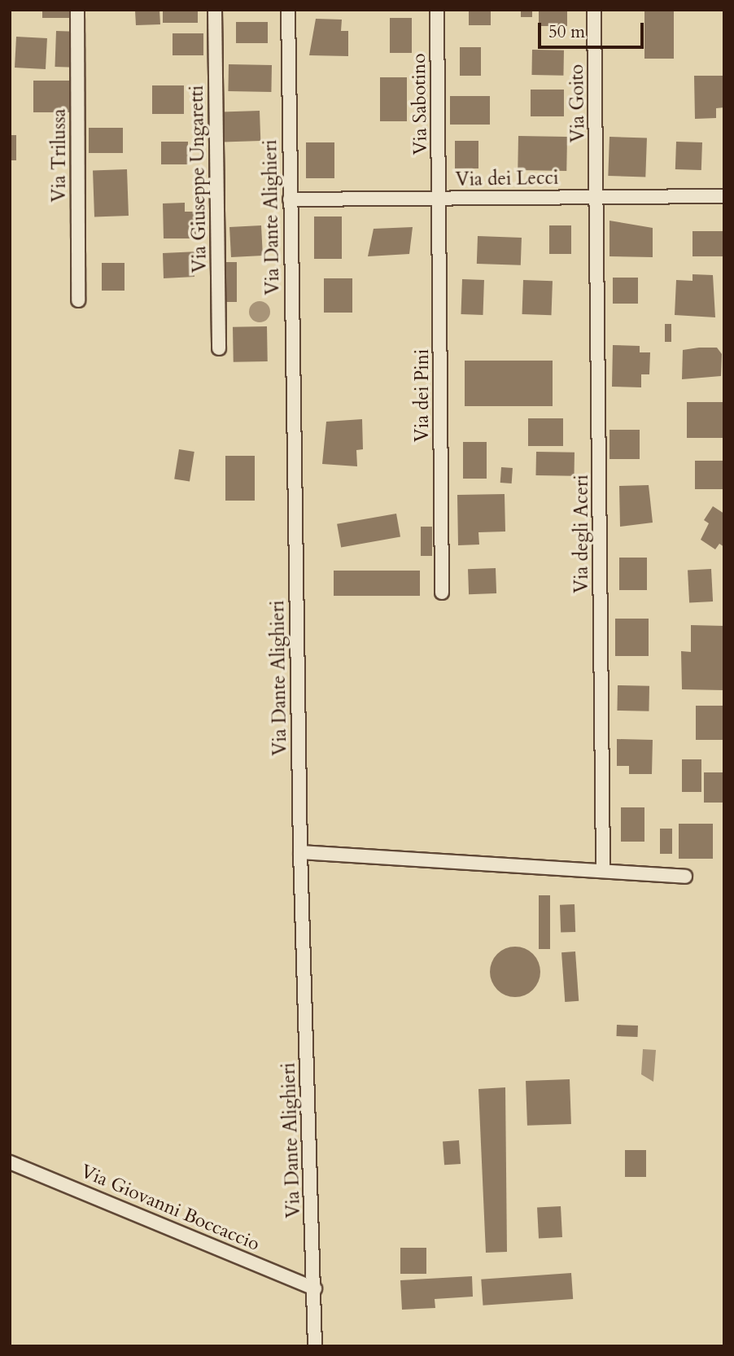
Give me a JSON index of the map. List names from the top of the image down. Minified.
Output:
{"streets":{"street":["Via Goito","Via Sabotino","Via Trilussa","Via Giuseppe Ungaretti","Via dei Lecci","Via Dante Alighieri","Via dei Pini","Via degli Aceri","Via Giovanni Boccaccio"]},"crossings":[["Via Goito","Via dei Lecci"],["Via Goito","Via degli Aceri"],["Via Sabotino","Via dei Lecci"],["Via Sabotino","Via dei Pini"],["Via dei Lecci","Via Dante Alighieri"],["Via dei Lecci","Via dei Pini"],["Via dei Lecci","Via degli Aceri"],["Via Dante Alighieri","Via Giovanni Boccaccio"]],"scale_bar":"50 m"}
